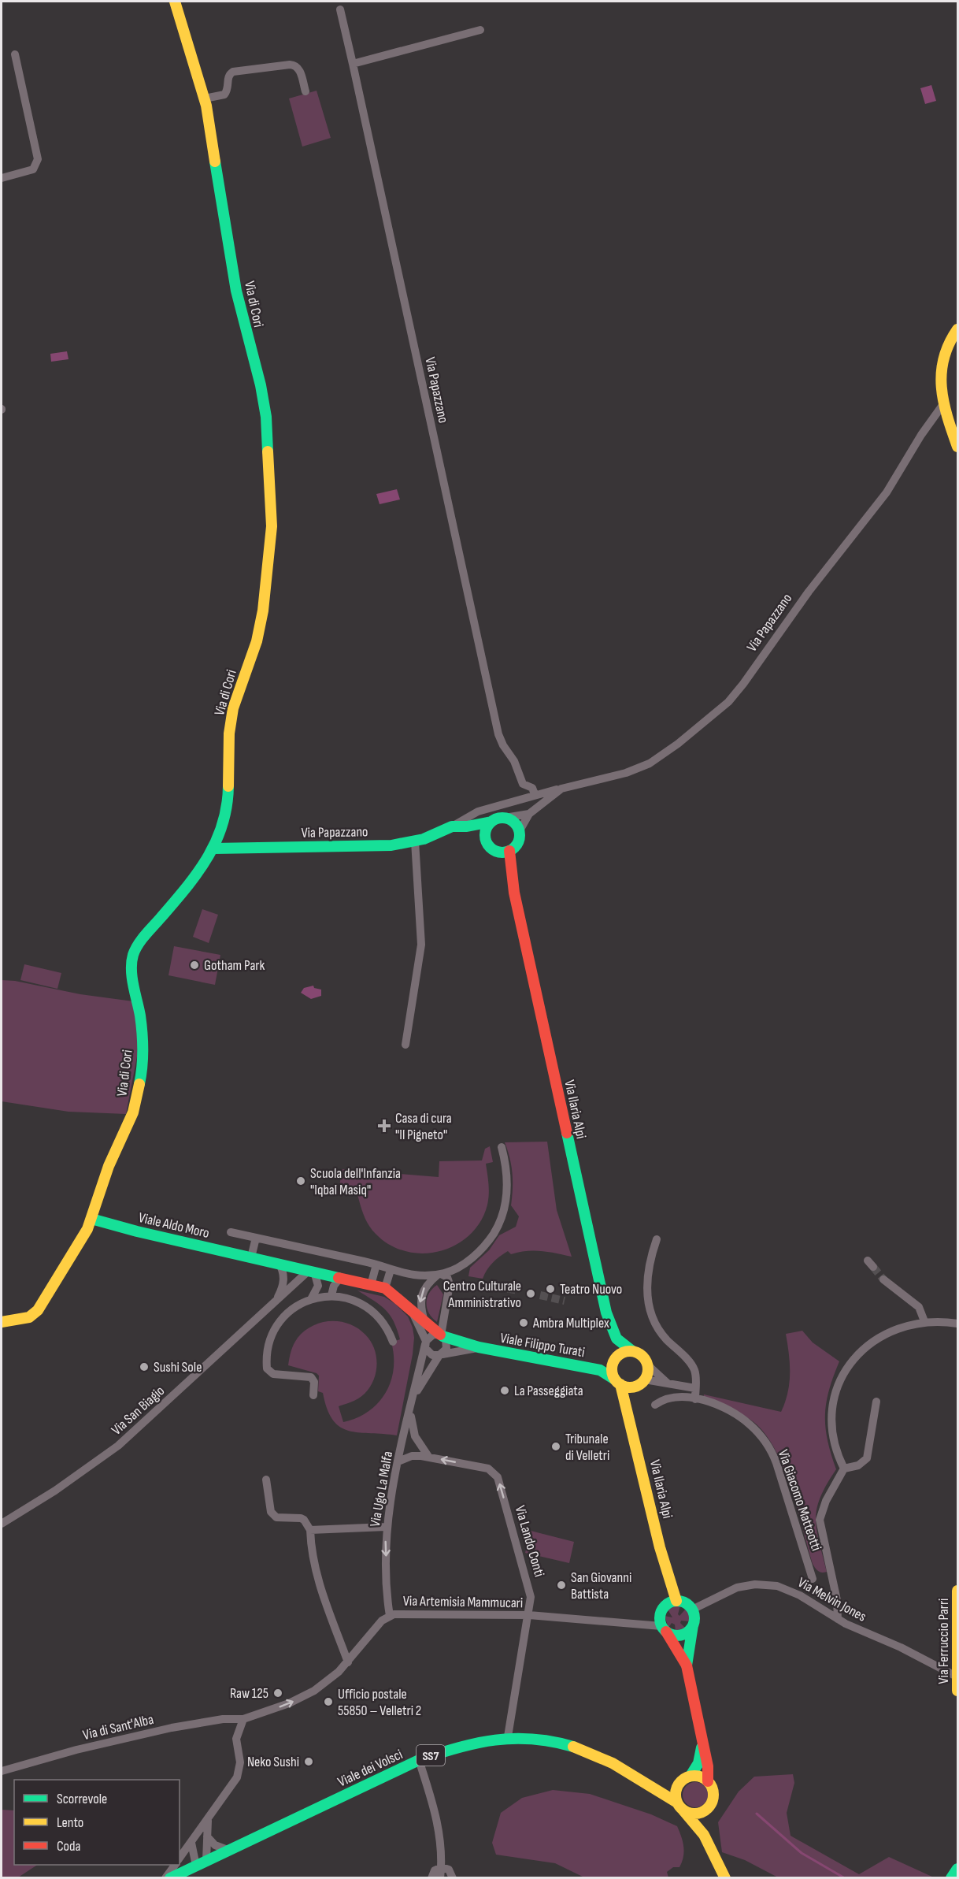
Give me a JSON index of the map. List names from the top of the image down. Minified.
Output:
{"streets":{"street":["Via di Cori","Via Papazzano","Via Ilaria Alpi","Viale Aldo Moro","Viale Filippo Turati","Via San Biagio","Via Ugo La Malfa","Via Giacomo Matteotti","Via Lando Conti","Via Melvin Jones","Via Artemisia Mammucari","Via Ferruccio Parri","Via di Sant'Alba","SS7","Viale dei Volsci"]},"crossings":[["Via di Cori","Via Papazzano"],["Via di Cori","Viale Aldo Moro"],["Via Papazzano","Via Ilaria Alpi"],["Via Ilaria Alpi","Viale Filippo Turati"],["Via Ilaria Alpi","Via Melvin Jones"],["Via Ilaria Alpi","Via Artemisia Mammucari"],["Viale Aldo Moro","Via San Biagio"],["Viale Filippo Turati","Via Ugo La Malfa"],["Via Ugo La Malfa","Via Artemisia Mammucari"],["Via Lando Conti","Via Artemisia Mammucari"],["Via Lando Conti","Viale dei Volsci"],["Via Melvin Jones","Via Artemisia Mammucari"],["Via Melvin Jones","Via Ferruccio Parri"],["Via Artemisia Mammucari","Via di Sant'Alba"],["SS7","Viale dei Volsci"]],"one_way":["Via Lando Conti"],"places":{"other":["Gotham Park","Scuola dell'Infanzia \"Iqbal Masiq\"","Teatro Nuovo","Centro Culturale Amministrativo","Ambra Multiplex","Sushi Sole","La Passeggiata","Tribunale di Velletri","San Giovanni Battista","Raw 125","Ufficio postale 55850 – Velletri 2","Neko Sushi"],"health":["Casa di cura \"Il Pigneto\""]},"legend":["Scorrevole","Lento","Coda"]}
